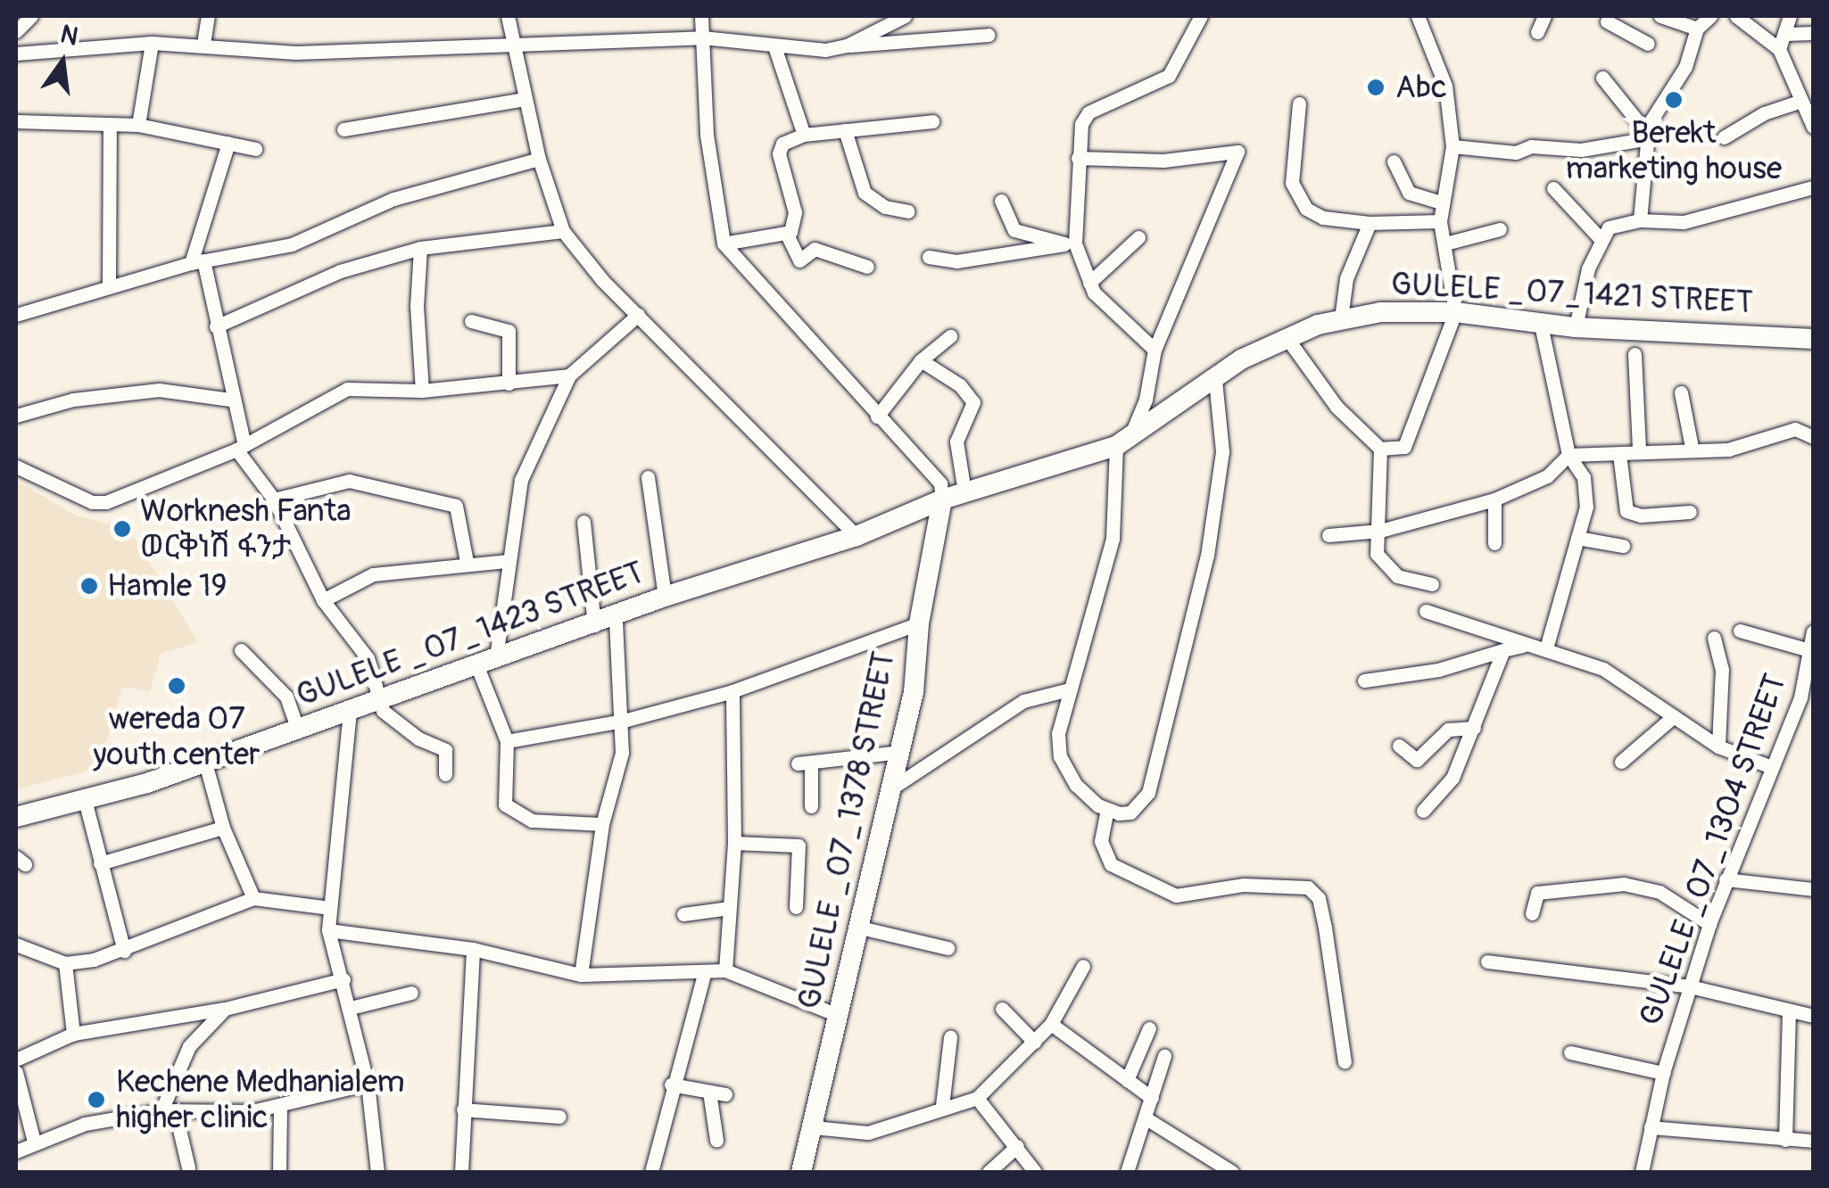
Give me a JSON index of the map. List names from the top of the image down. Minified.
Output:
{"streets":{"main road":["GULELE _07_1421 STREET","GULELE _07_1423 STREET","GULELE _07_1378 STREET"],"street":["GULELE _07_1304 STREET"]},"crossings":[["GULELE _07_1421 STREET","GULELE _07_1423 STREET"],["GULELE _07_1421 STREET","GULELE _07_1378 STREET"],["GULELE _07_1423 STREET","GULELE _07_1378 STREET"]],"places":["Abc","Berekt marketing house","Worknesh Fanta ወርቅነሽ ፋንታ","Hamle 19","wereda 07 youth center","Kechene Medhanialem higher clinic"],"north":"top"}
